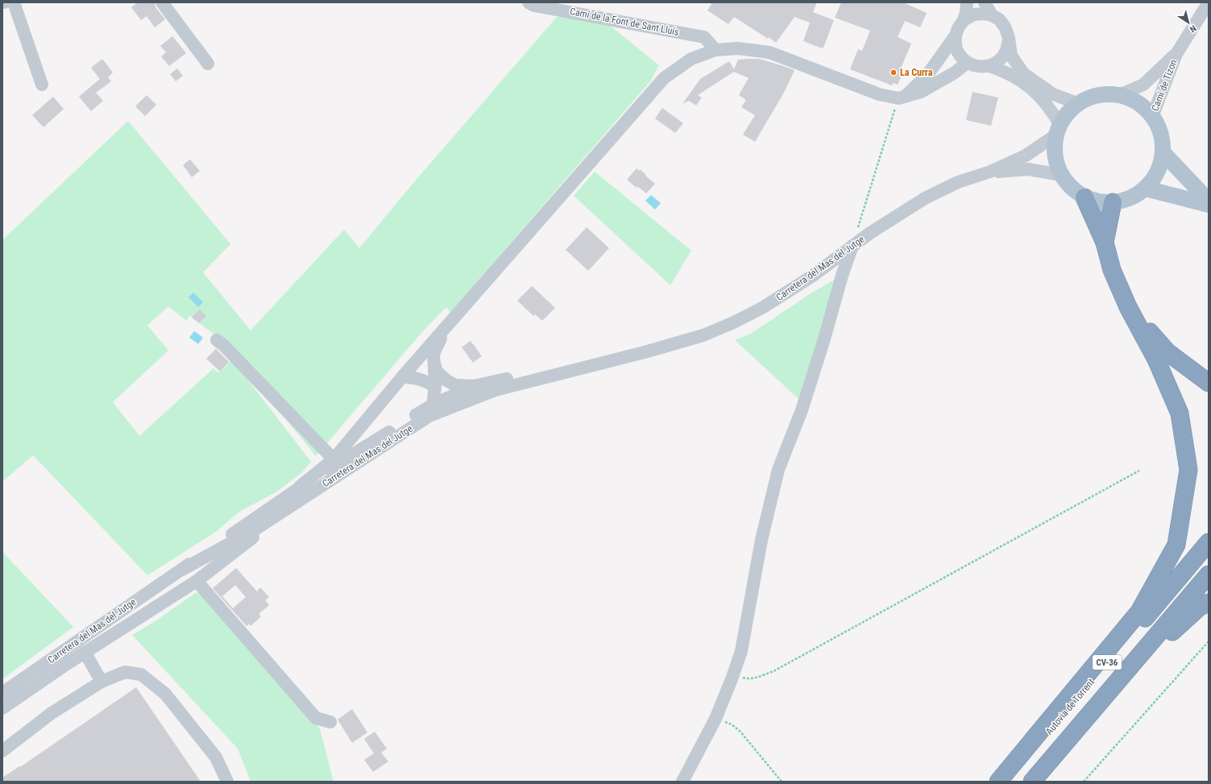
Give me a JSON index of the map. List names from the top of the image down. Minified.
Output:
{"streets":{"highway":["CV-36","Autovia de Torrent"],"street":["Camí de la Font de Sant Lluís","Camí de Tizon","Carretera del Mas del Jutge"]},"crossings":[["Camí de Tizon","Carretera del Mas del Jutge"]],"places":["La Curra"],"north":"bottom right"}
